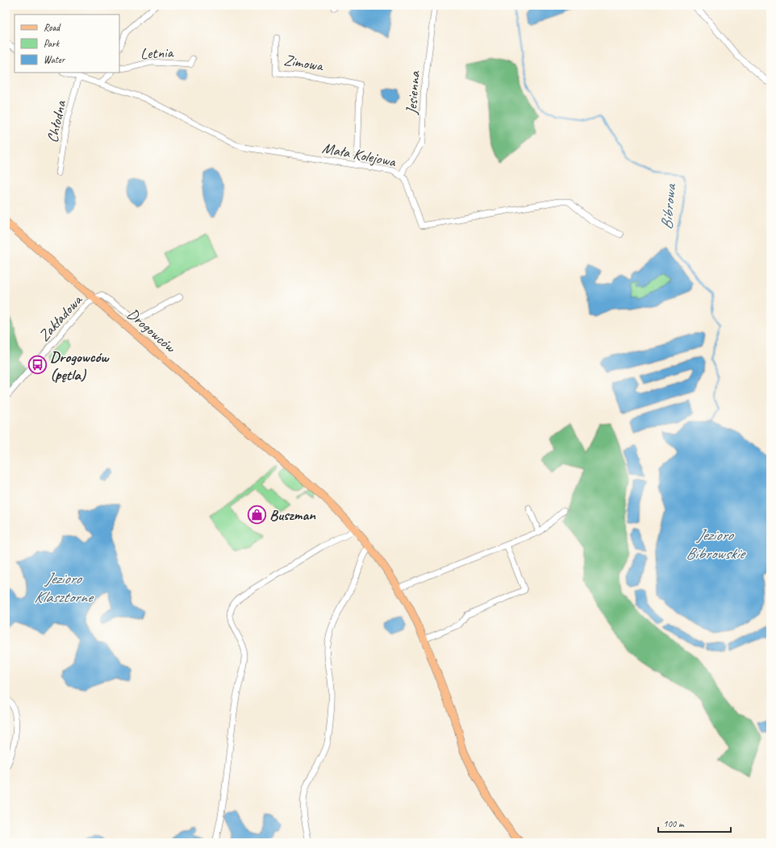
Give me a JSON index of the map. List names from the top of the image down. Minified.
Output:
{"streets":{"main road":["Drogowców"],"street":["Letnia","Zimowa","Jesienna","Chłodna","Mała Kolejowa","Zakładowa"]},"crossings":[["Zimowa","Mała Kolejowa"],["Jesienna","Mała Kolejowa"],["Chłodna","Mała Kolejowa"],["Zakładowa","Drogowców"]],"water":["Bibrowa","Jezioro Bibrowskie","Jezioro Klasztorne"],"places":{"bus stop":["Drogowców (pętla)"],"shop":["Buszman"]},"legend":["Road","Park","Water"],"scale_bar":"100 m"}
